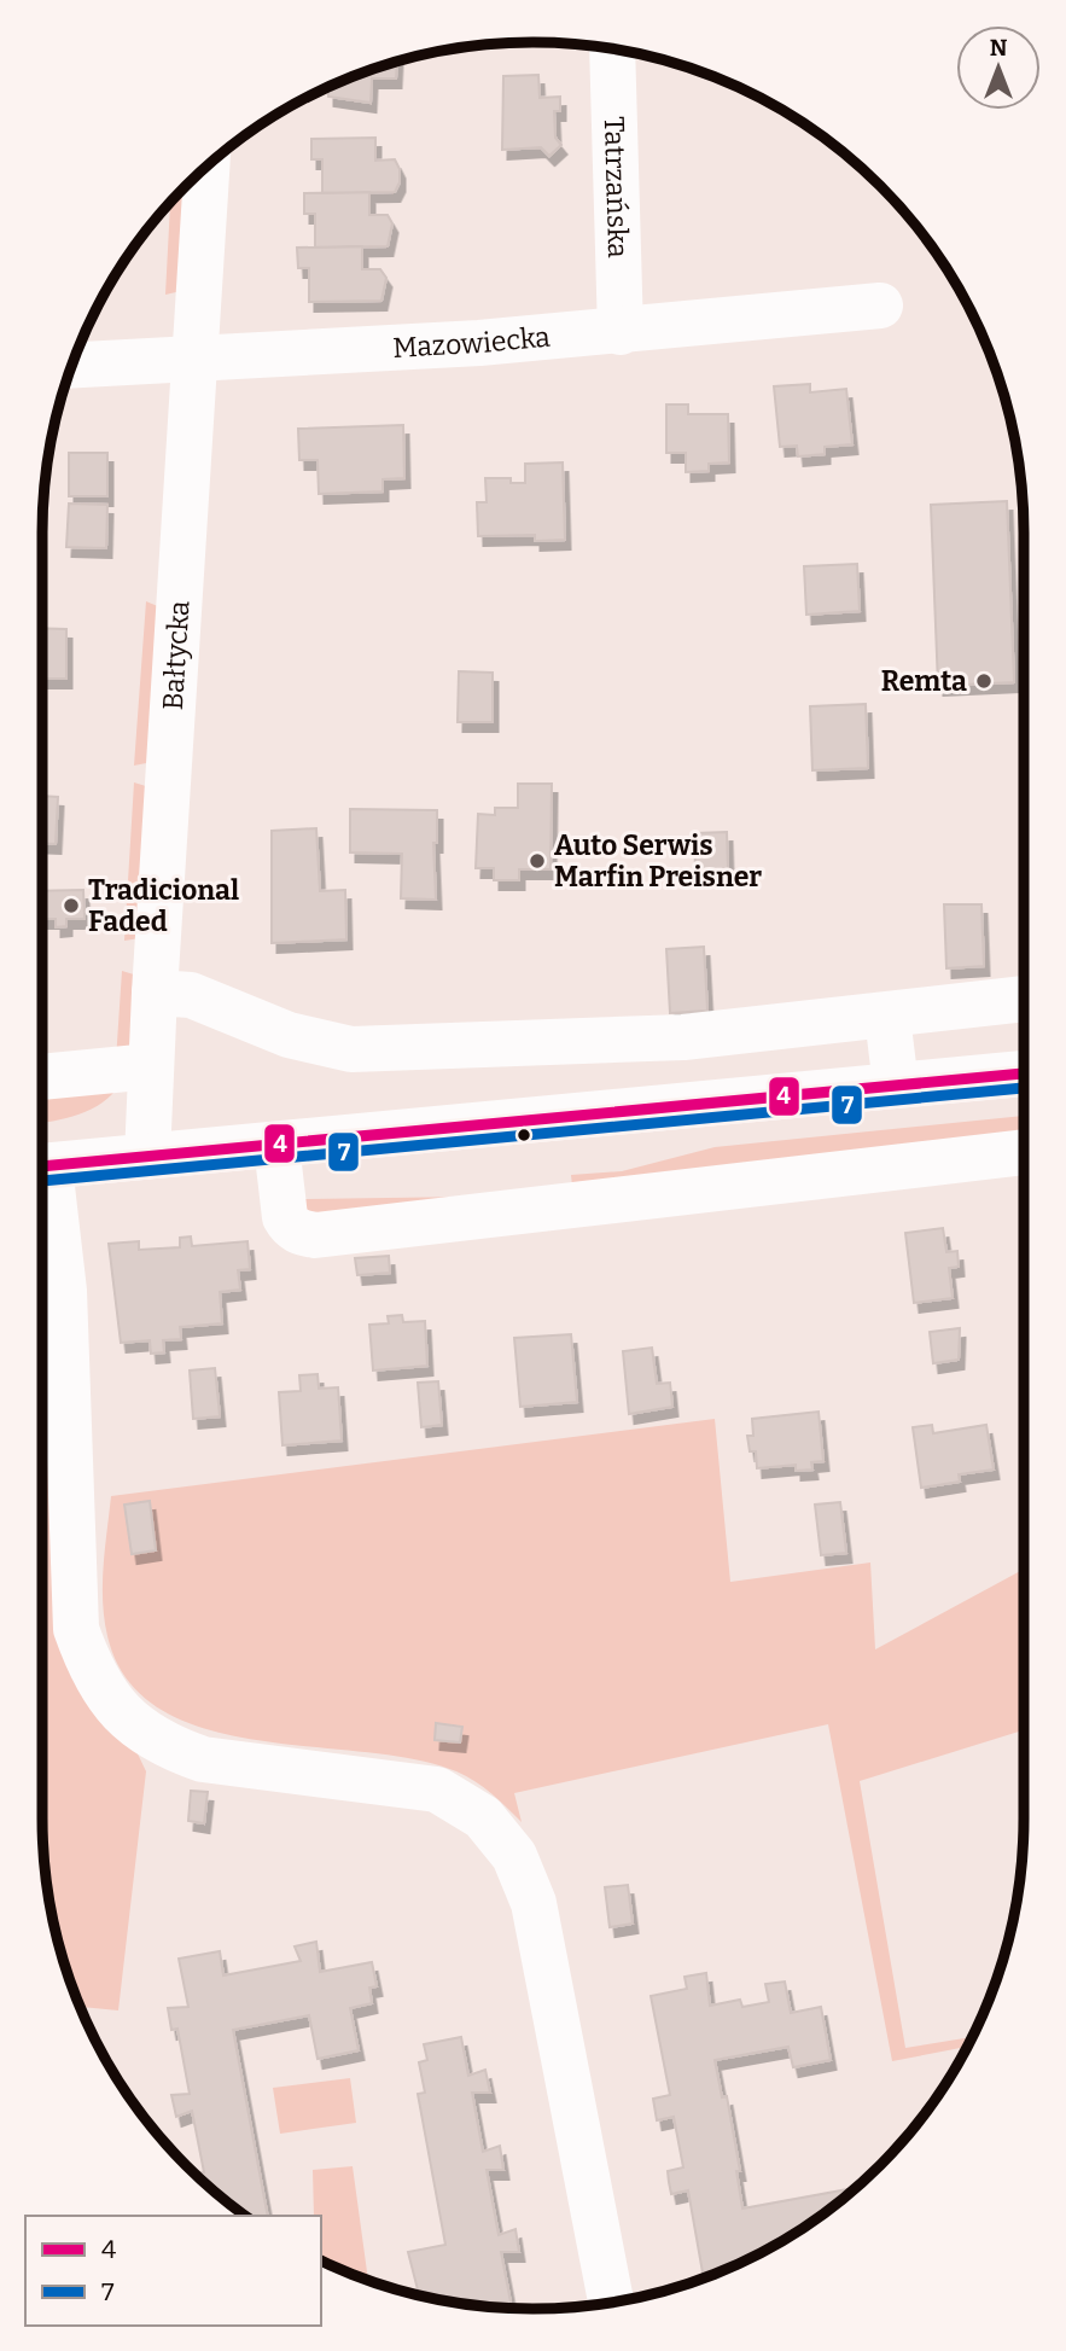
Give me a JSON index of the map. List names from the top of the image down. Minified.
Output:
{"streets":{"street":["Tatrzańska","Mazowiecka","Bałtycka"]},"crossings":[["Tatrzańska","Mazowiecka"],["Mazowiecka","Bałtycka"]],"places":["Remta","Auto Serwis Marfin Preisner","Tradicional Faded"],"lines":["transit line 4","transit line 7"],"legend":["4","7"],"north":"top"}
